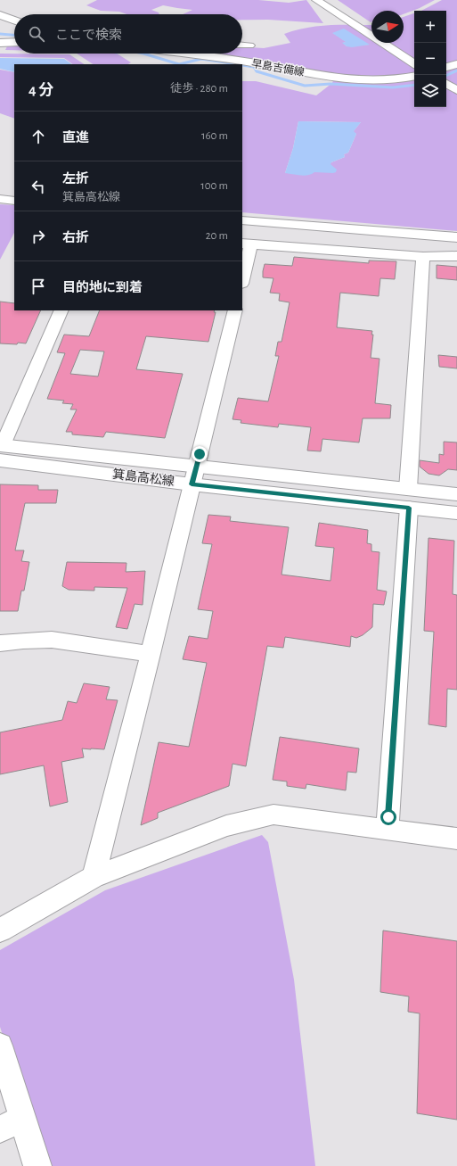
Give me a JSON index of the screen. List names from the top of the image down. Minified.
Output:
{"streets":{"main road":["早島吉備線","箕島高松線"]},"north":"right","page":{"map_buttons":["+","−"],"search":"ここで検索","heading":["4 分","徒歩 · 280 m"],"list":[["直進","160 m"],["左折","箕島高松線","100 m"],["右折","20 m"],"目的地に到着"]}}
